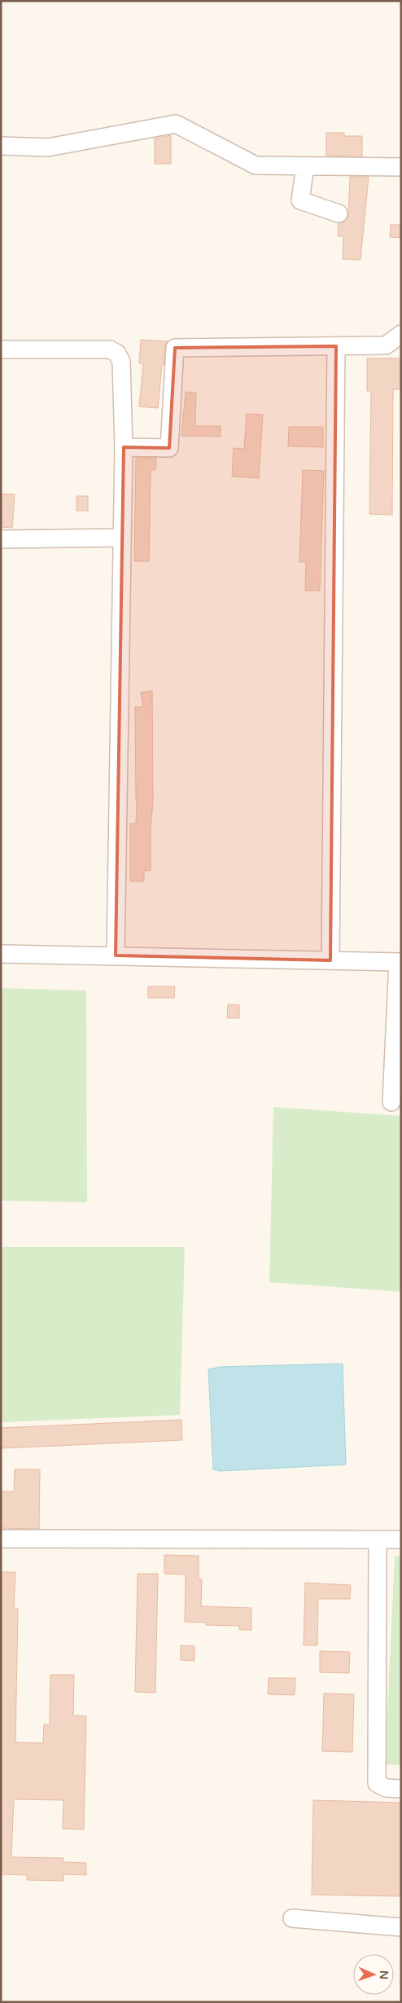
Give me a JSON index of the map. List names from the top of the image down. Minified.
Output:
{"north":"right"}
